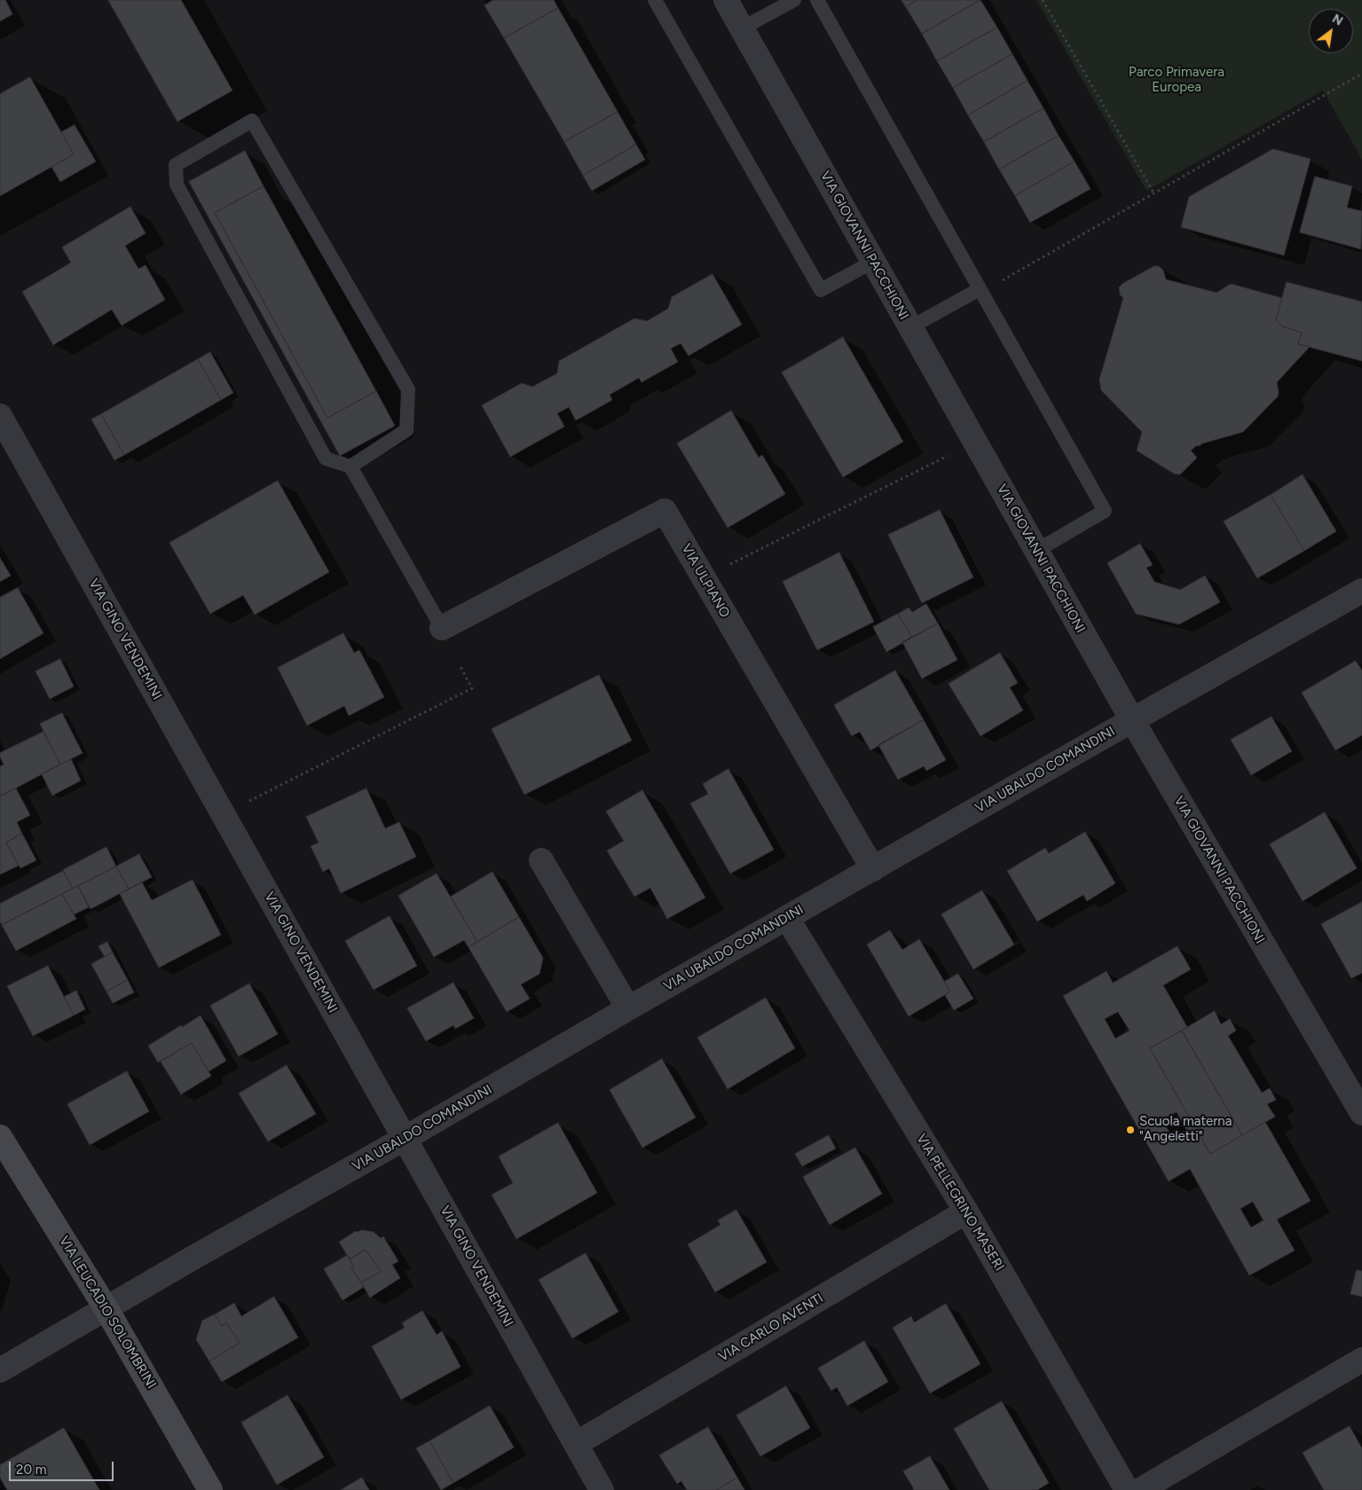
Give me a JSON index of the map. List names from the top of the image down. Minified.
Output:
{"streets":{"street":["VIA GIOVANNI PACCHIONI","VIA ULPIANO","VIA GINO VENDEMINI","VIA UBALDO COMANDINI","VIA PELLEGRINO MASERI","VIA LEUCADIO SOLOMBRINI","VIA CARLO AVENTI"]},"crossings":[["VIA GIOVANNI PACCHIONI","VIA UBALDO COMANDINI"],["VIA ULPIANO","VIA UBALDO COMANDINI"],["VIA GINO VENDEMINI","VIA UBALDO COMANDINI"],["VIA GINO VENDEMINI","VIA CARLO AVENTI"],["VIA UBALDO COMANDINI","VIA PELLEGRINO MASERI"],["VIA UBALDO COMANDINI","VIA LEUCADIO SOLOMBRINI"],["VIA PELLEGRINO MASERI","VIA CARLO AVENTI"]],"parks":["Parco Primavera Europea"],"places":["Scuola materna \"Angeletti\""],"scale_bar":"20 m","north":"top right"}
